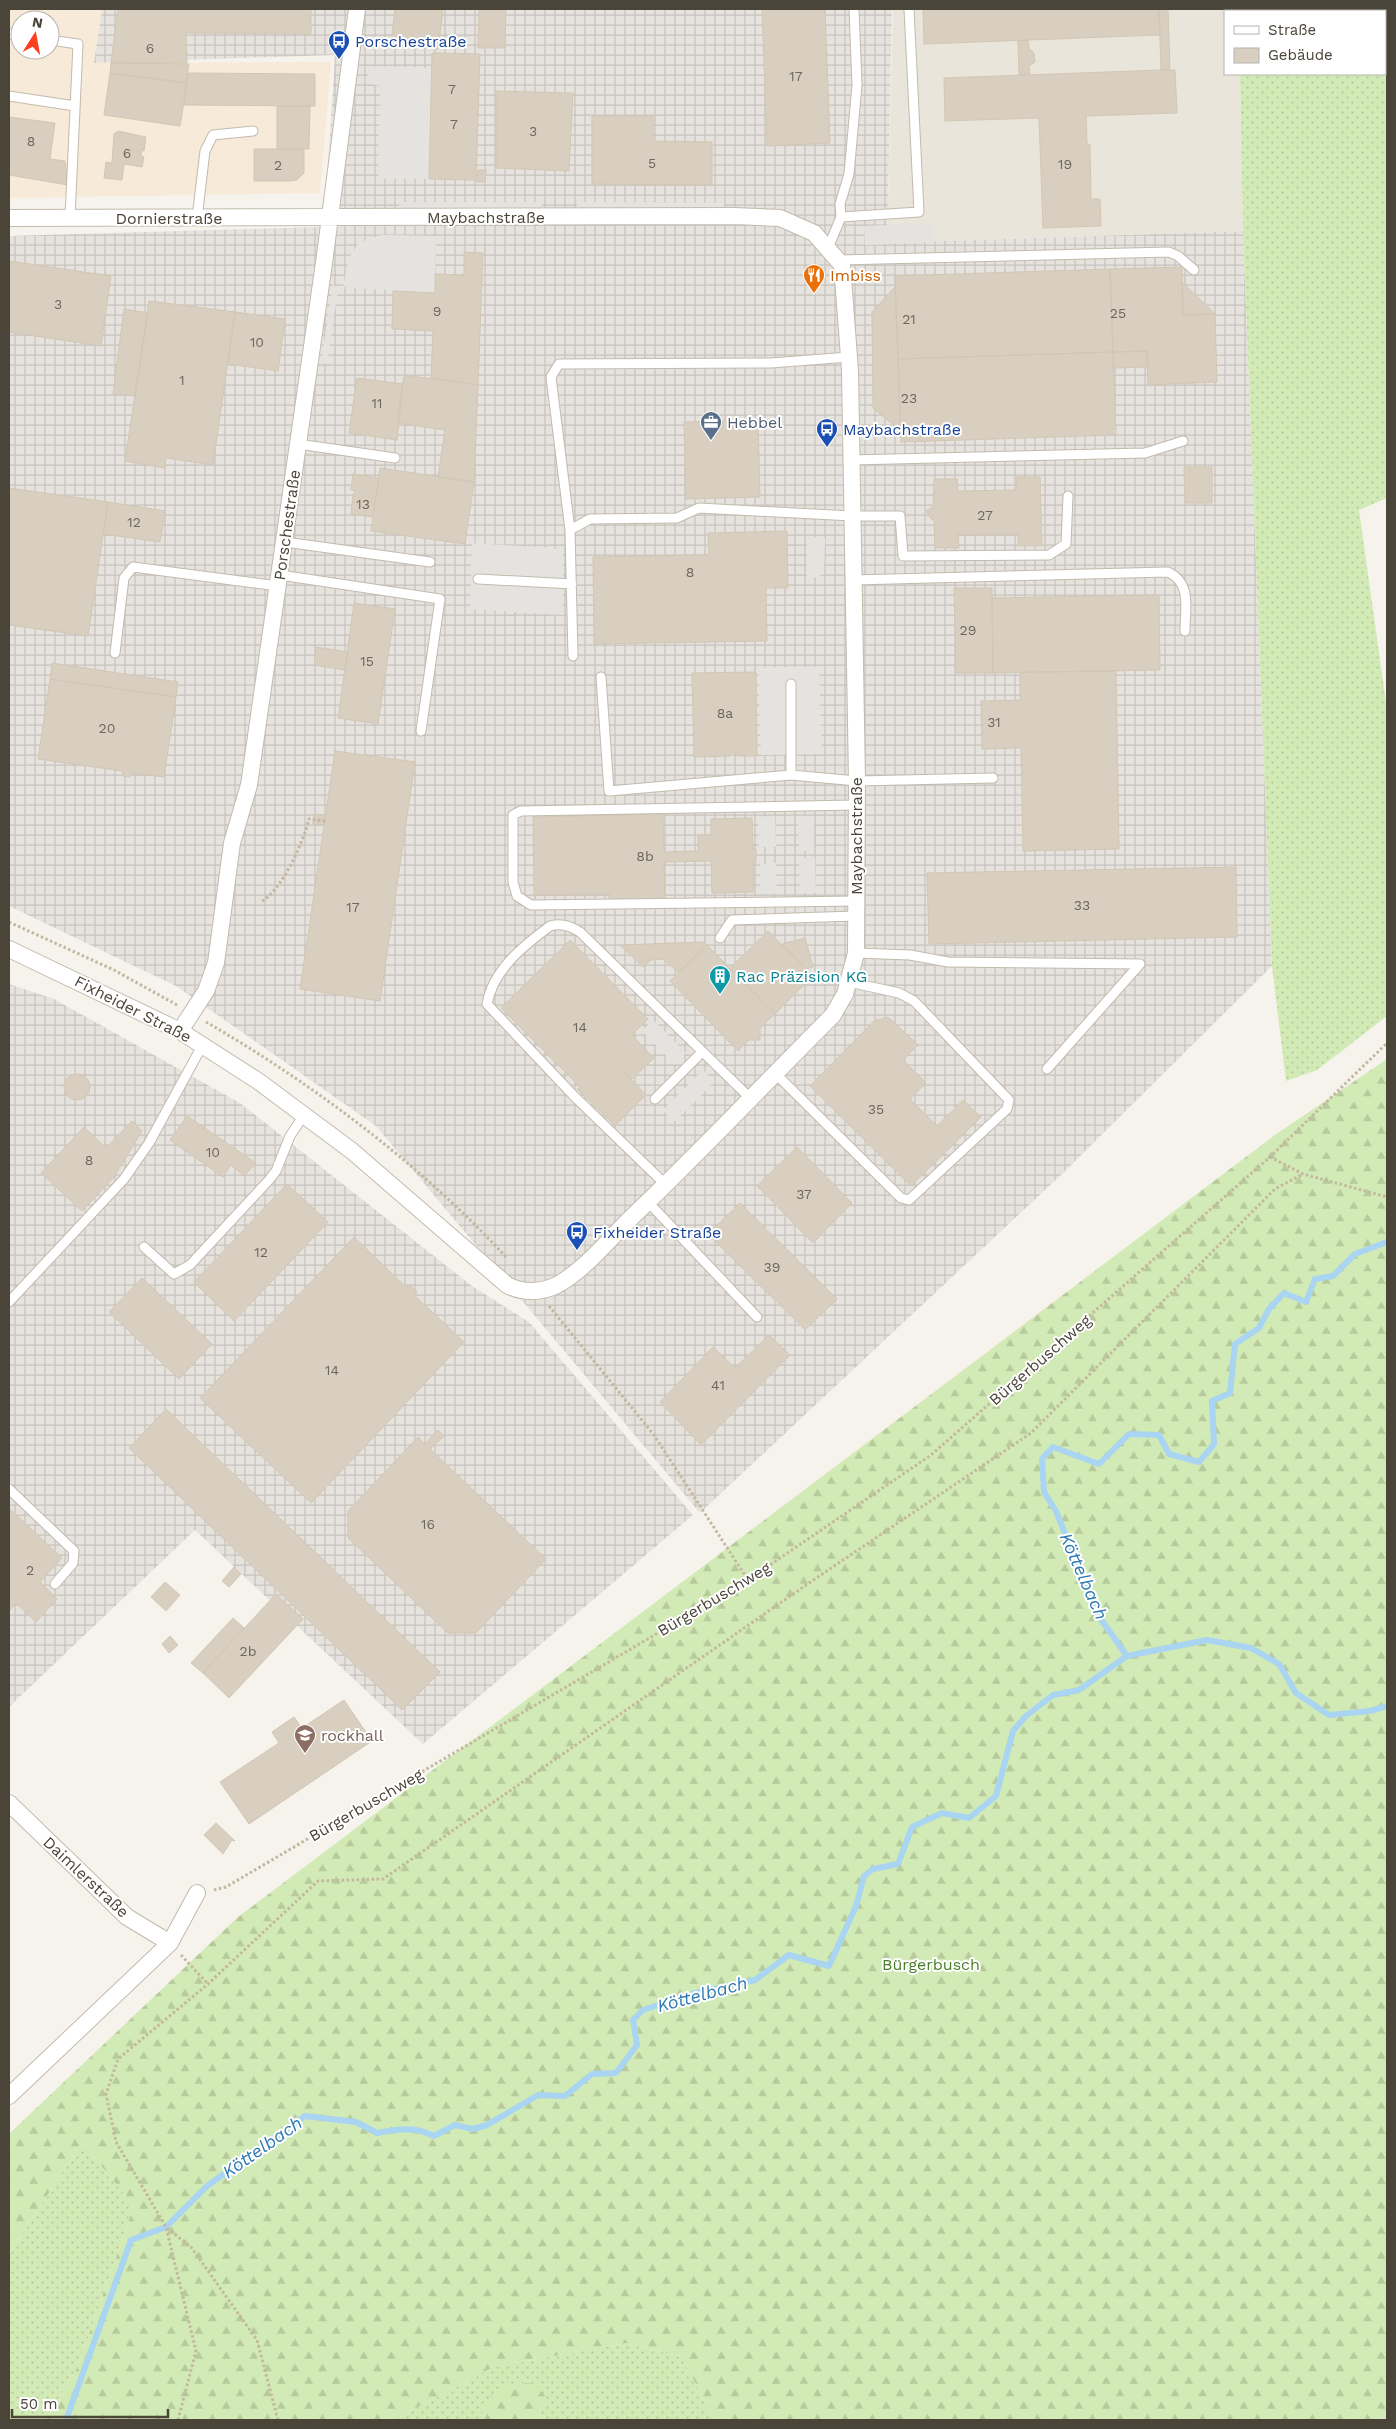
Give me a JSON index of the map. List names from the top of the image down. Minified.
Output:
{"streets":{"street":["Maybachstraße","Dornierstraße","Porschestraße","Fixheider Straße","Daimlerstraße"],"path":["Bürgerbuschweg"]},"crossings":[["Maybachstraße","Dornierstraße"],["Maybachstraße","Porschestraße"],["Maybachstraße","Fixheider Straße"],["Dornierstraße","Porschestraße"],["Porschestraße","Fixheider Straße"]],"water":["Köttelbach"],"parks":["Bürgerbusch"],"places":{"bus stop":["Porschestraße","Maybachstraße","Fixheider Straße"],"restaurant":["Imbiss"],"office":["Hebbel"],"building":["Rac Präzision KG"],"school or university":["rockhall"]},"house_numbers":["6","17","7","7","3","8","6","5","19","2","3","9","25","21","10","1","23","11","13","27","12","8","29","15","8a","31","20","8b","33","17","14","35","10","8","37","12","39","14","41","16","2","2b"],"legend":["Straße","Gebäude"],"scale_bar":"50 m","north":"top"}
